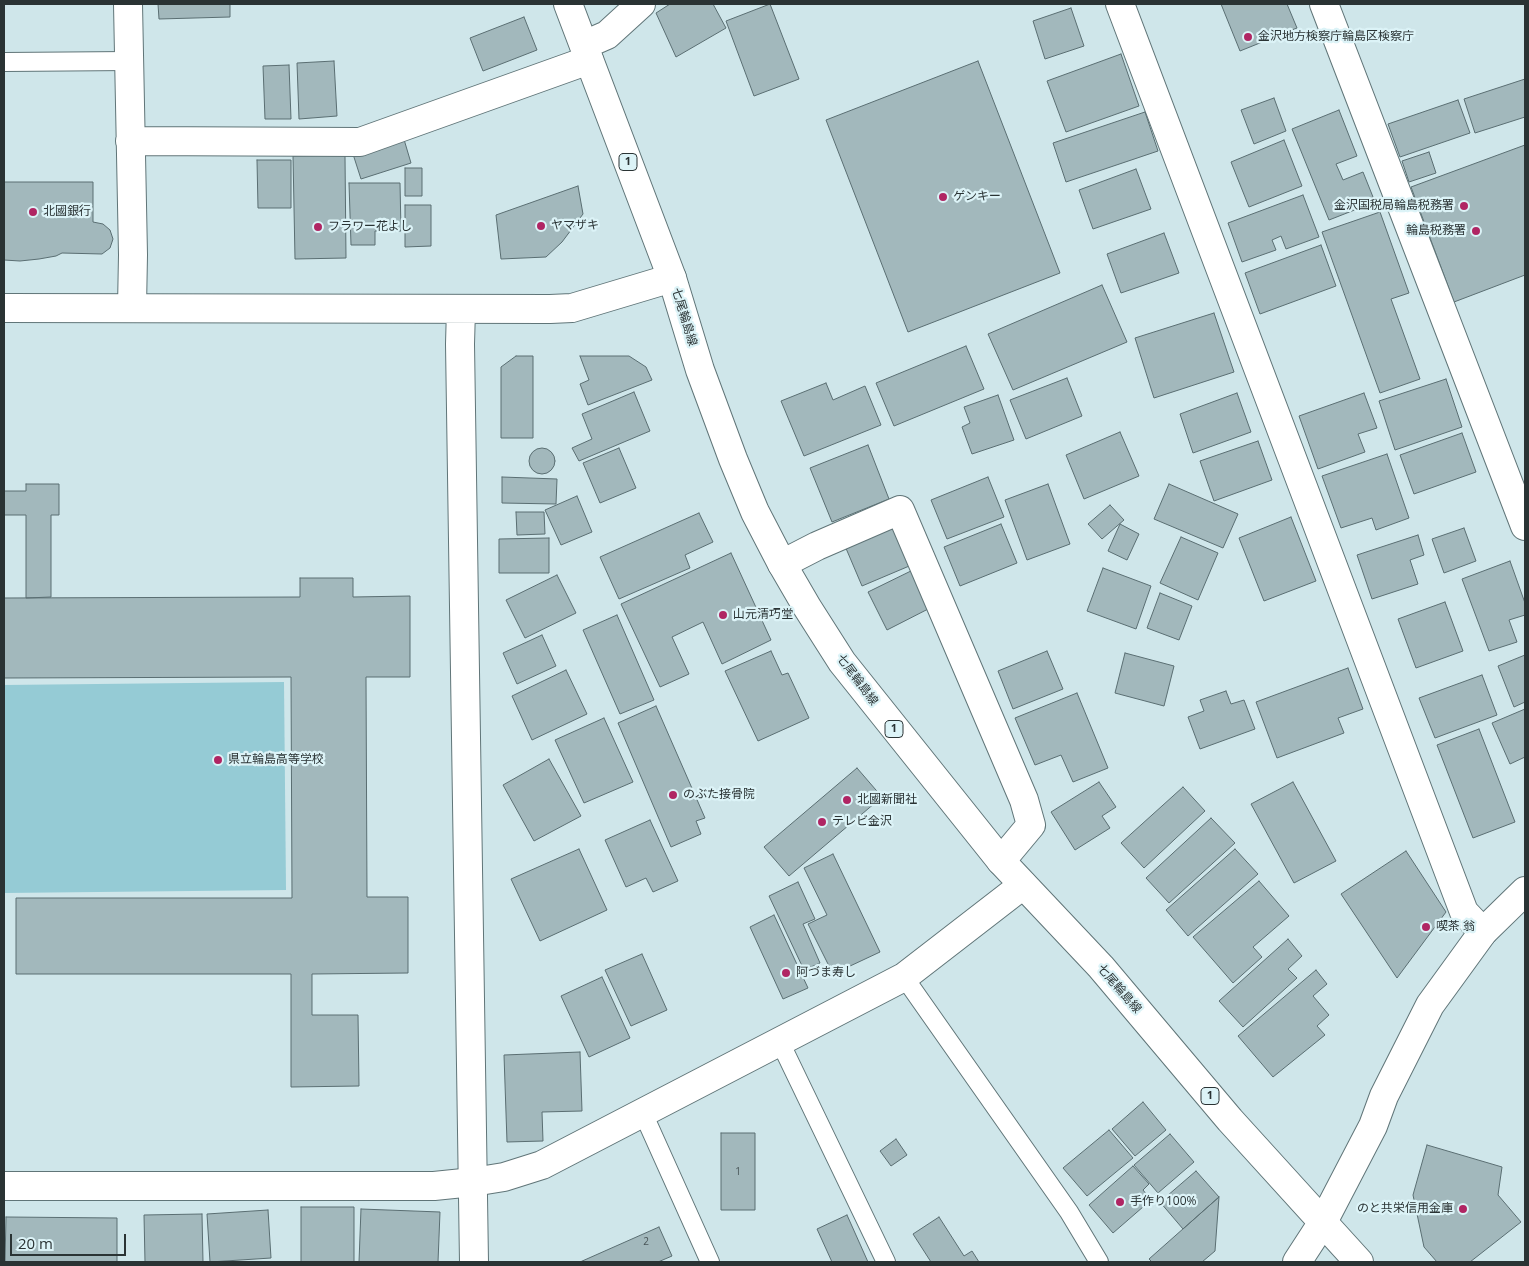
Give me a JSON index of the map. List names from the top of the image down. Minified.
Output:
{"streets":{"street":["1","七尾輪島線"]},"places":["金沢地方検察庁輪島区検察庁","ゲンキー","金沢国税局輪島税務署","北國銀行","ヤマザキ","フラワー花よし","輪島税務署","山元清巧堂","県立輪島高等学校","のぶた接骨院","北國新聞社","テレビ金沢","喫茶 翁","阿づま寿し","手作り100%","のと共栄信用金庫"],"house_numbers":["1","2"],"scale_bar":"20 m"}
